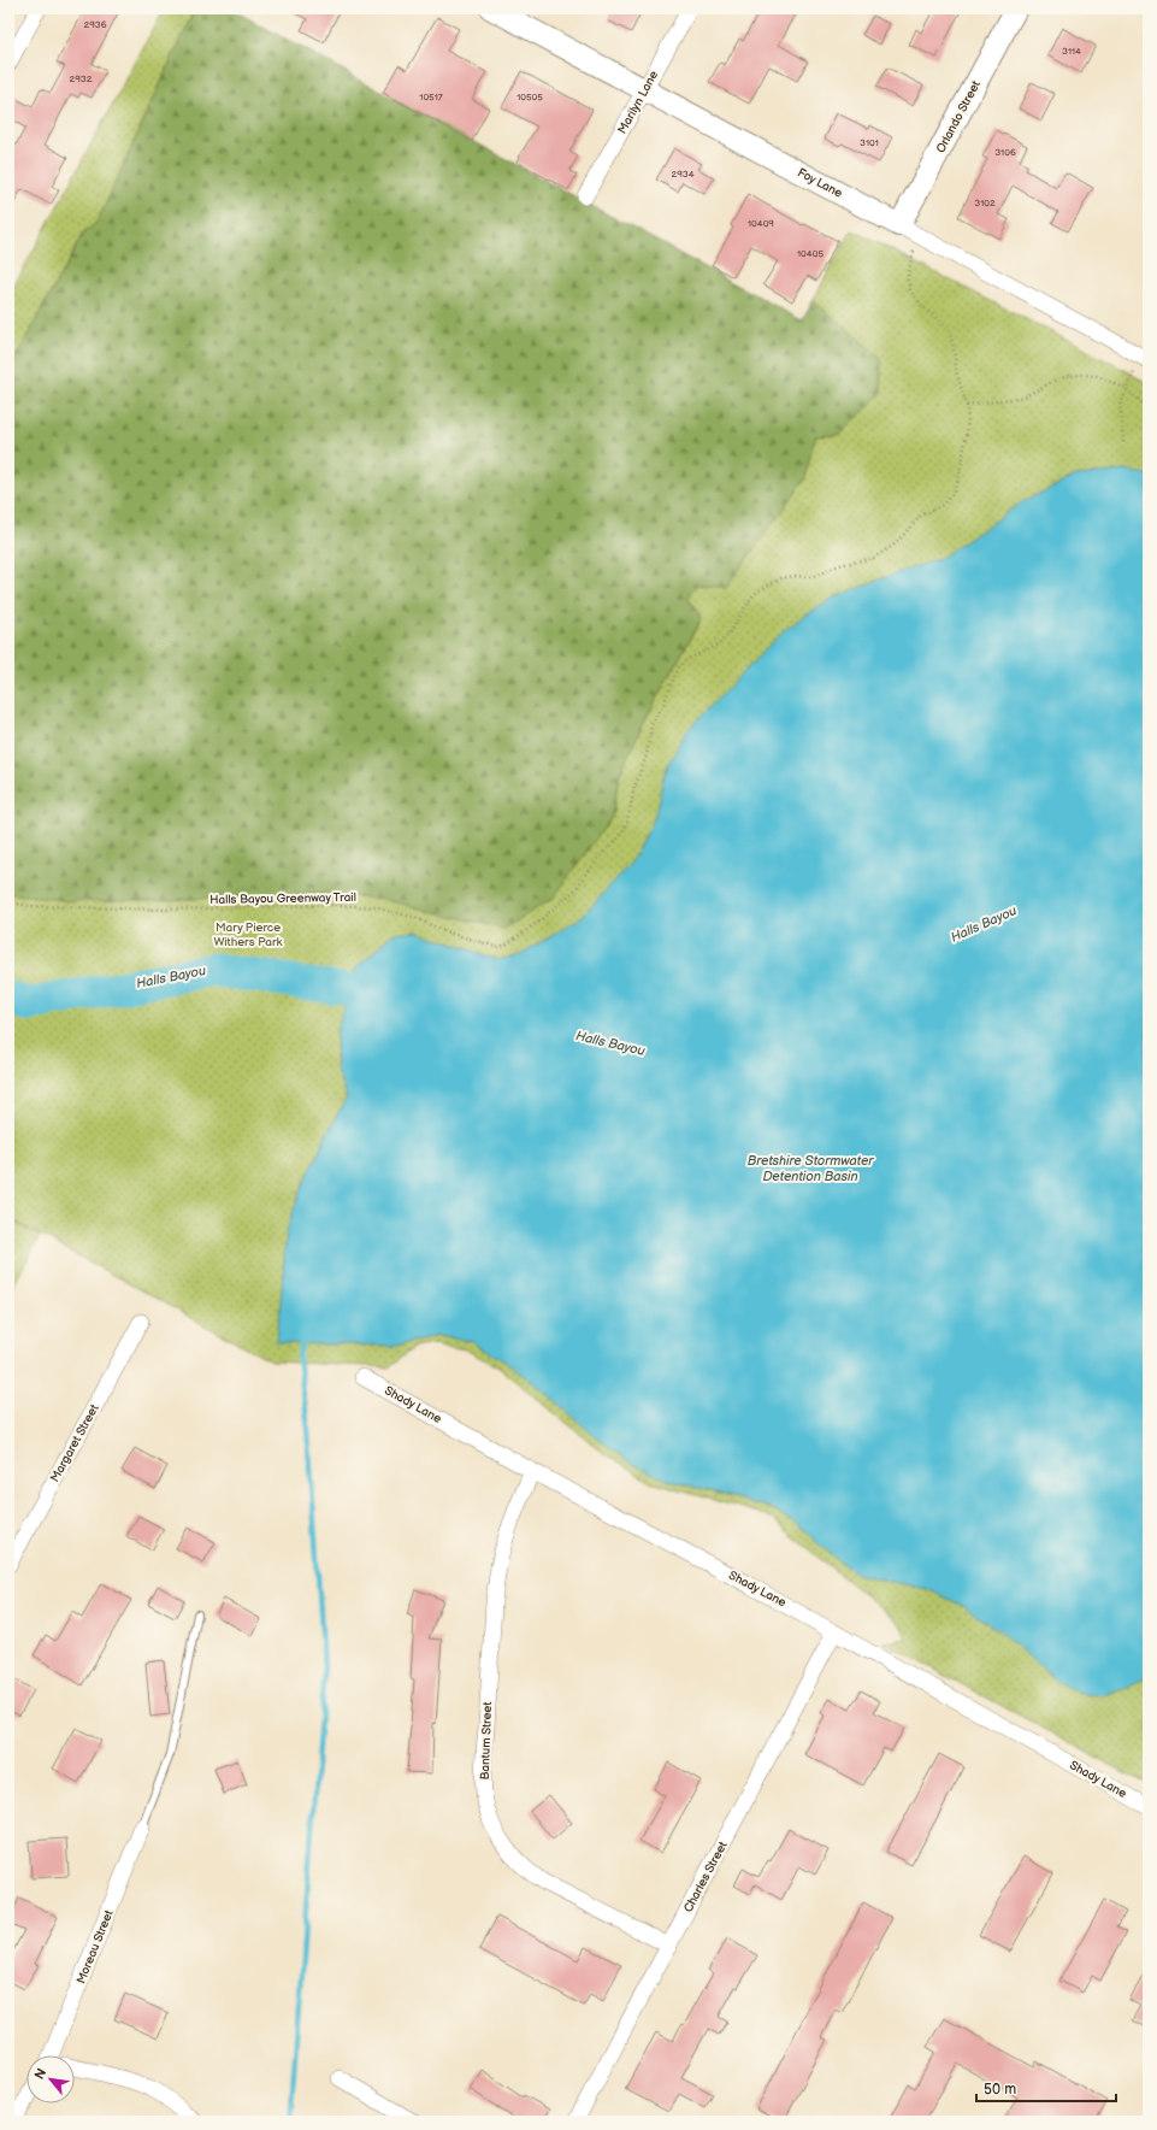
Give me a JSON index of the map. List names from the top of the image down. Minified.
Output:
{"streets":{"street":["Marilyn Lane","Orlando Street","Foy Lane","Shady Lane","Margaret Street","Bantum Street","Charles Street","Moreau Street"],"path":["Halls Bayou Greenway Trail"]},"crossings":[["Marilyn Lane","Foy Lane"],["Orlando Street","Foy Lane"],["Foy Lane","Halls Bayou Greenway Trail"],["Shady Lane","Bantum Street"],["Shady Lane","Charles Street"],["Bantum Street","Charles Street"]],"water":["Halls Bayou","Bretshire Stormwater Detention Basin"],"parks":["Mary Pierce Withers Park"],"house_numbers":["2936","3114","2932","10517","10505","3101","3106","2934","3102","10409","10405"],"scale_bar":"50 m","north":"top left"}
